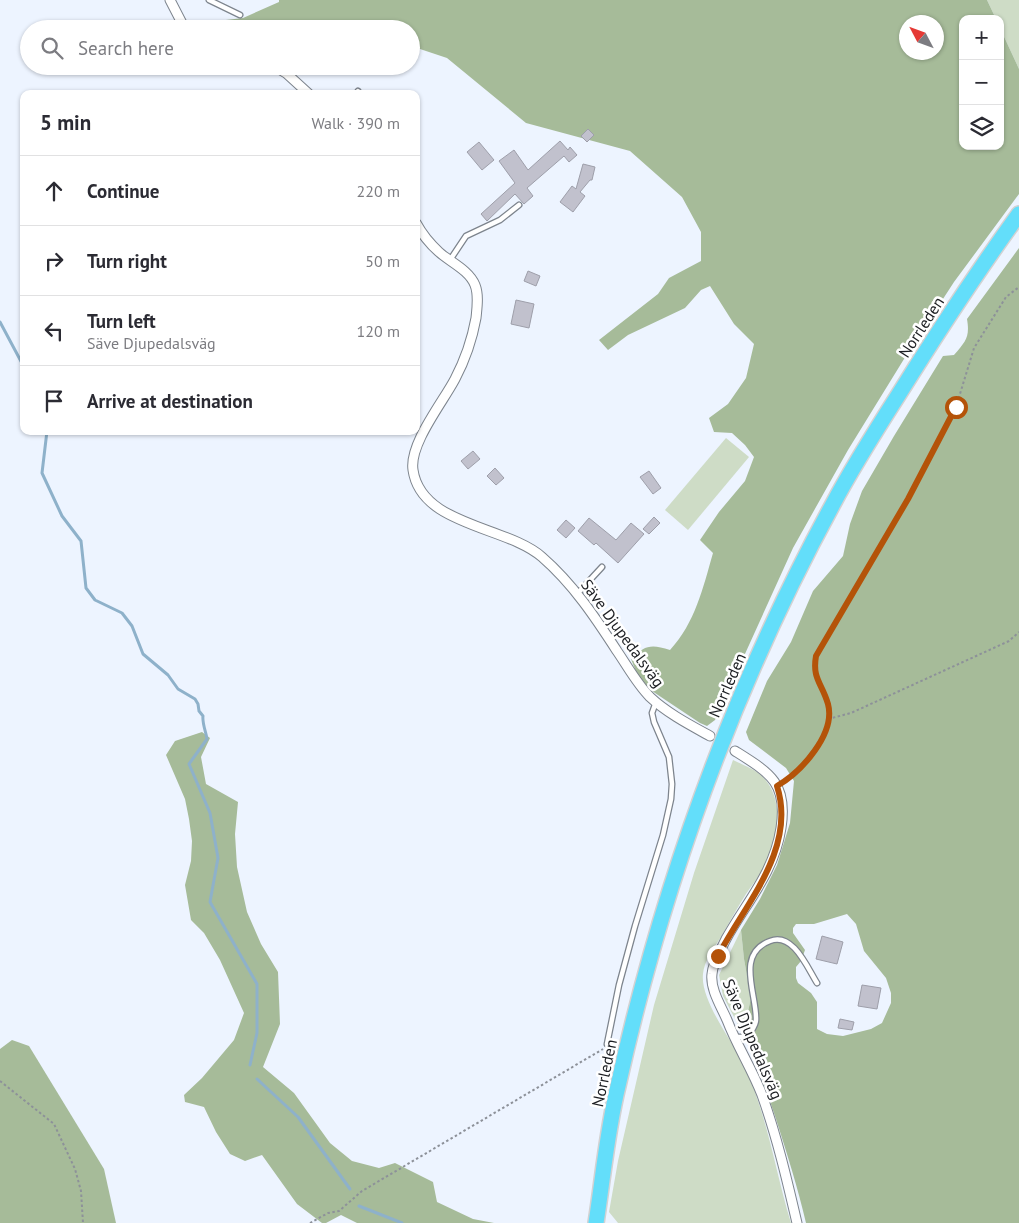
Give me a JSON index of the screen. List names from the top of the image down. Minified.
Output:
{"streets":{"highway":["Norrleden"],"street":["Säve Djupedalsväg"]},"north":"top left","page":{"map_buttons":["+","−"],"search":"Search here","heading":["5 min","Walk · 390 m"],"list":[["Continue","220 m"],["Turn right","50 m"],["Turn left","Säve Djupedalsväg","120 m"],"Arrive at destination"]}}
